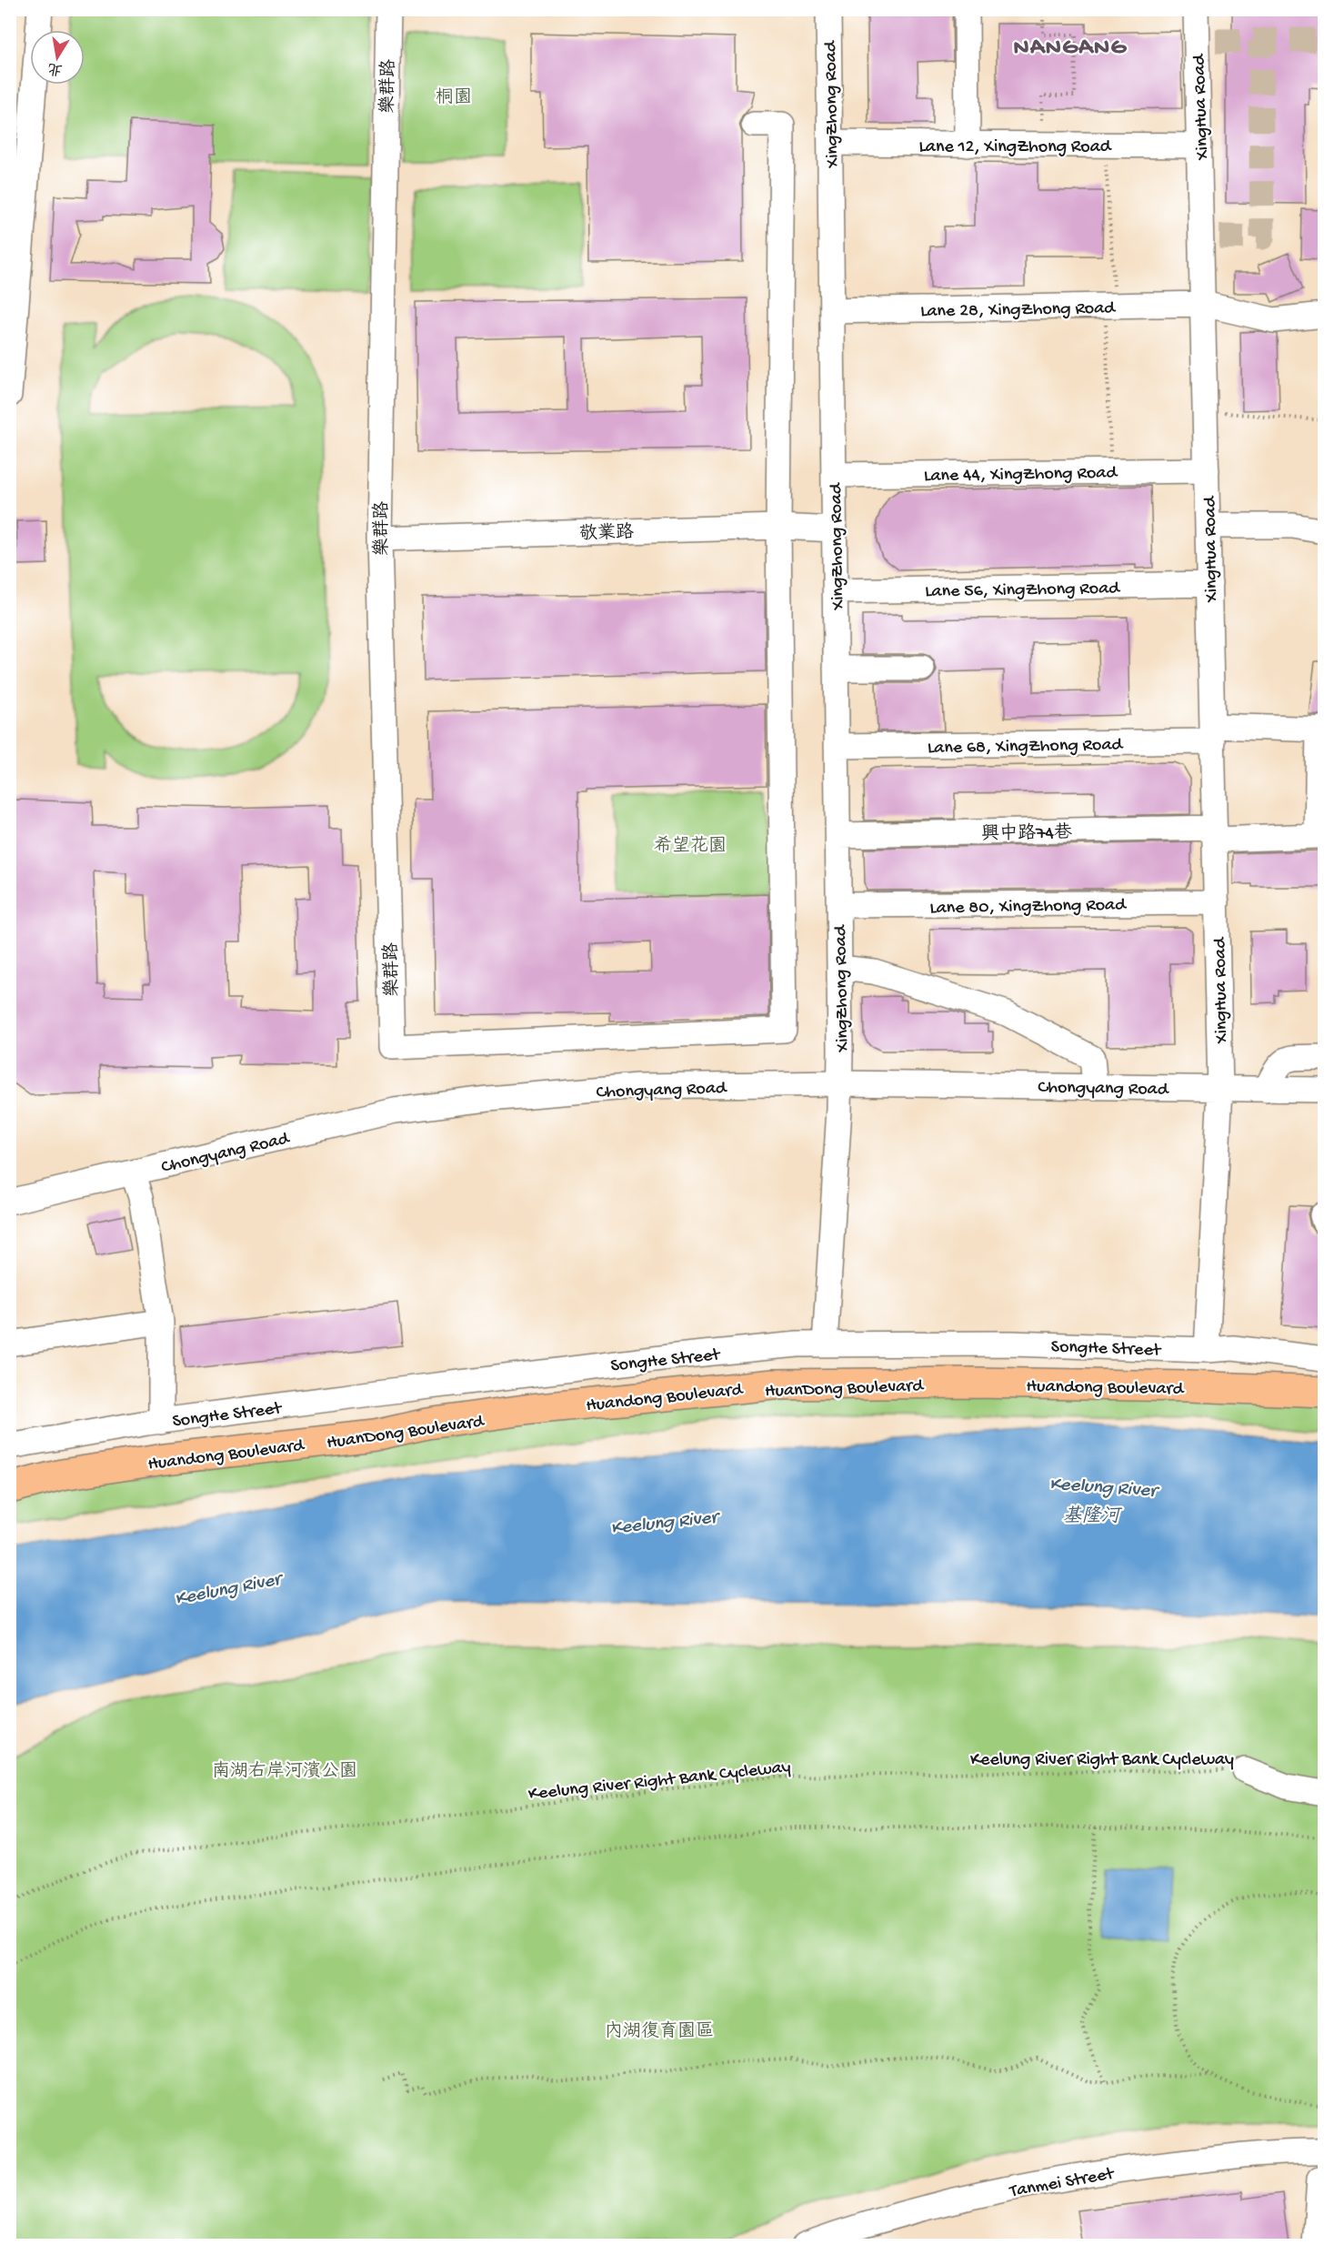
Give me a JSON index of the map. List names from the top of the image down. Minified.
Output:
{"streets":{"highway":["Huandong Boulevard"],"street":["樂群路","XingZhong Road","XingHua Road","Lane 12, XingZhong Road","Lane 28, XingZhong Road","Lane 44, XingZhong Road","敬業路","Lane 56, XingZhong Road","Lane 68, XingZhong Road","興中路74巷","Lane 80, XingZhong Road","Chongyang Road","SongHe Street","Tanmei Street"],"path":["Keelung River Right Bank Cycleway"]},"crossings":[["樂群路","敬業路"],["XingZhong Road","Lane 12, XingZhong Road"],["XingZhong Road","Lane 28, XingZhong Road"],["XingZhong Road","Lane 44, XingZhong Road"],["XingZhong Road","敬業路"],["XingZhong Road","Lane 56, XingZhong Road"],["XingZhong Road","Lane 68, XingZhong Road"],["XingZhong Road","興中路74巷"],["XingZhong Road","Lane 80, XingZhong Road"],["XingZhong Road","Chongyang Road"],["XingZhong Road","SongHe Street"],["XingHua Road","Lane 12, XingZhong Road"],["XingHua Road","Lane 28, XingZhong Road"],["XingHua Road","Lane 44, XingZhong Road"],["XingHua Road","Lane 56, XingZhong Road"],["XingHua Road","Lane 68, XingZhong Road"],["XingHua Road","興中路74巷"],["XingHua Road","Lane 80, XingZhong Road"],["XingHua Road","Chongyang Road"],["XingHua Road","SongHe Street"]],"districts":["NANGANG"],"water":["Keelung River","基隆河"],"parks":["桐園","希望花園","南湖右岸河濱公園","內湖復育園區"],"north":"bottom"}
